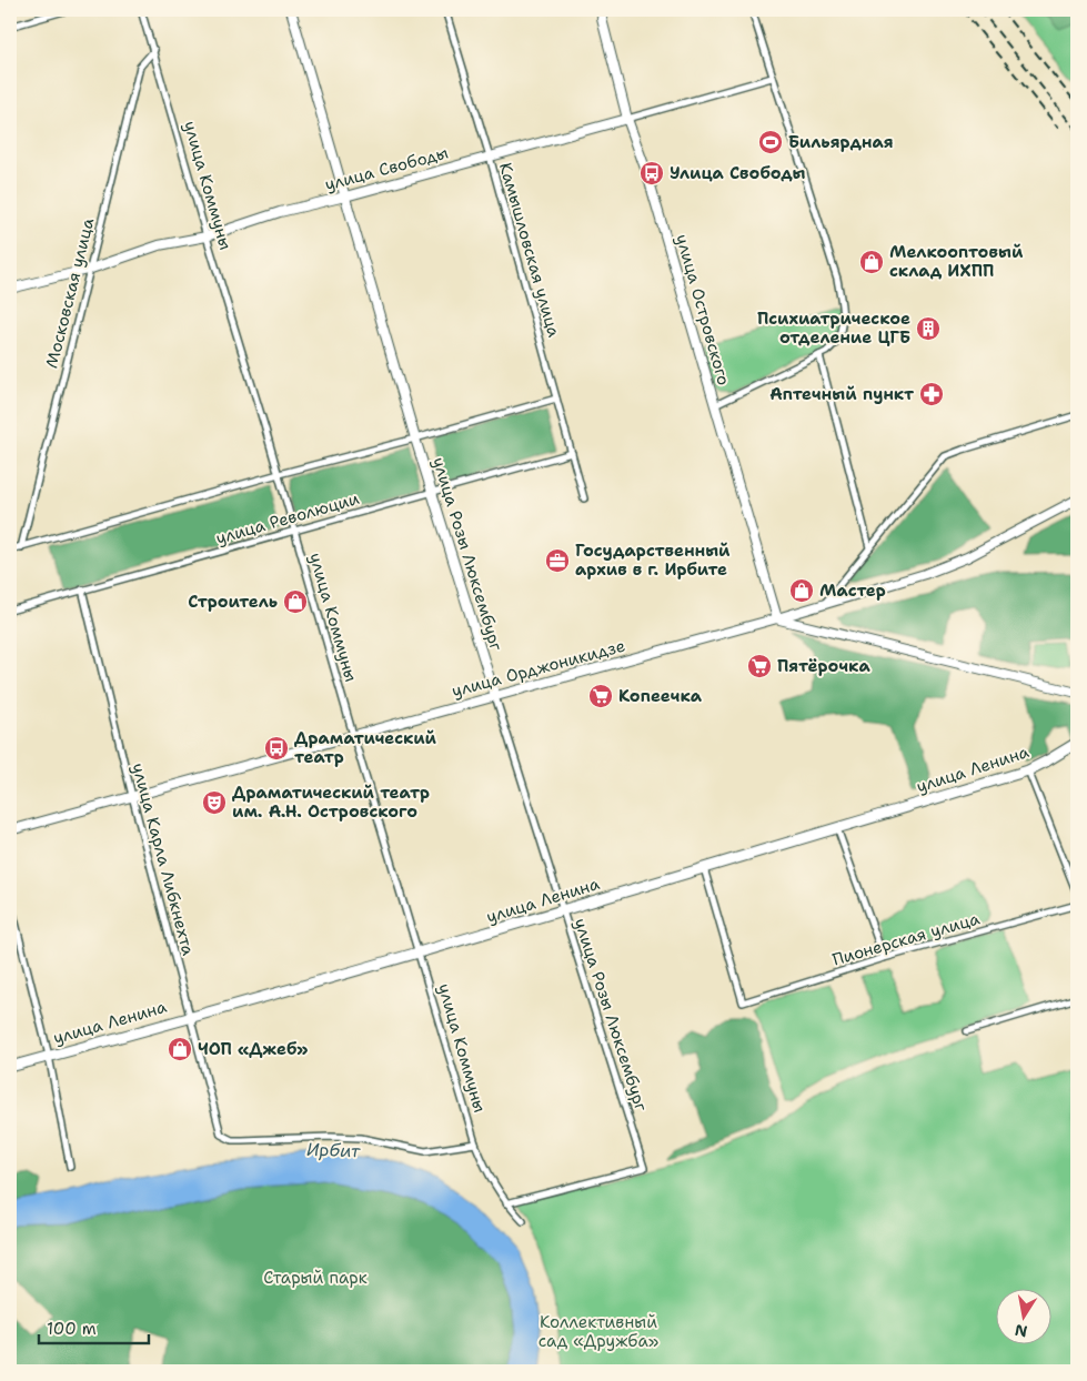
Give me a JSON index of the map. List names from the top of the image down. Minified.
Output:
{"streets":{"main road":["улица Ленина"],"street":["улица Свободы","улица Коммуны","Камышловская улица","Московская улица","улица Островского","улица Революции","улица Розы Люксембург","улица Орджоникидзе","улица Карла Либкнехта","Пионерская улица"]},"crossings":[["улица Свободы","улица Коммуны"],["улица Свободы","Камышловская улица"],["улица Свободы","Московская улица"],["улица Свободы","улица Островского"],["улица Свободы","улица Розы Люксембург"],["улица Коммуны","Московская улица"],["улица Коммуны","улица Революции"],["улица Коммуны","улица Розы Люксембург"],["улица Коммуны","улица Орджоникидзе"],["улица Коммуны","улица Ленина"],["улица Коммуны","улица Карла Либкнехта"],["Камышловская улица","улица Революции"],["улица Островского","улица Орджоникидзе"],["улица Революции","улица Розы Люксембург"],["улица Революции","улица Карла Либкнехта"],["улица Розы Люксембург","улица Орджоникидзе"],["улица Розы Люксембург","улица Ленина"],["улица Орджоникидзе","улица Карла Либкнехта"],["улица Ленина","улица Карла Либкнехта"],["улица Ленина","Пионерская улица"]],"water":["Ирбит"],"parks":["Старый парк","Коллективный сад «Дружба»"],"places":{"sports":["Бильярдная"],"bus stop":["Улица Свободы","Драматический театр"],"shop":["Мелкооптовый склад ИХПП","Мастер","Строитель","ЧОП «Джеб»"],"building":["Психиатрическое отделение ЦГБ"],"pharmacy":["Аптечный пункт"],"office":["Государственный архив в г. Ирбите"],"supermarket":["Пятёрочка","Копеечка"],"theatre":["Драматический театр им. А.Н. Островского"]},"scale_bar":"100 m","north":"bottom"}
